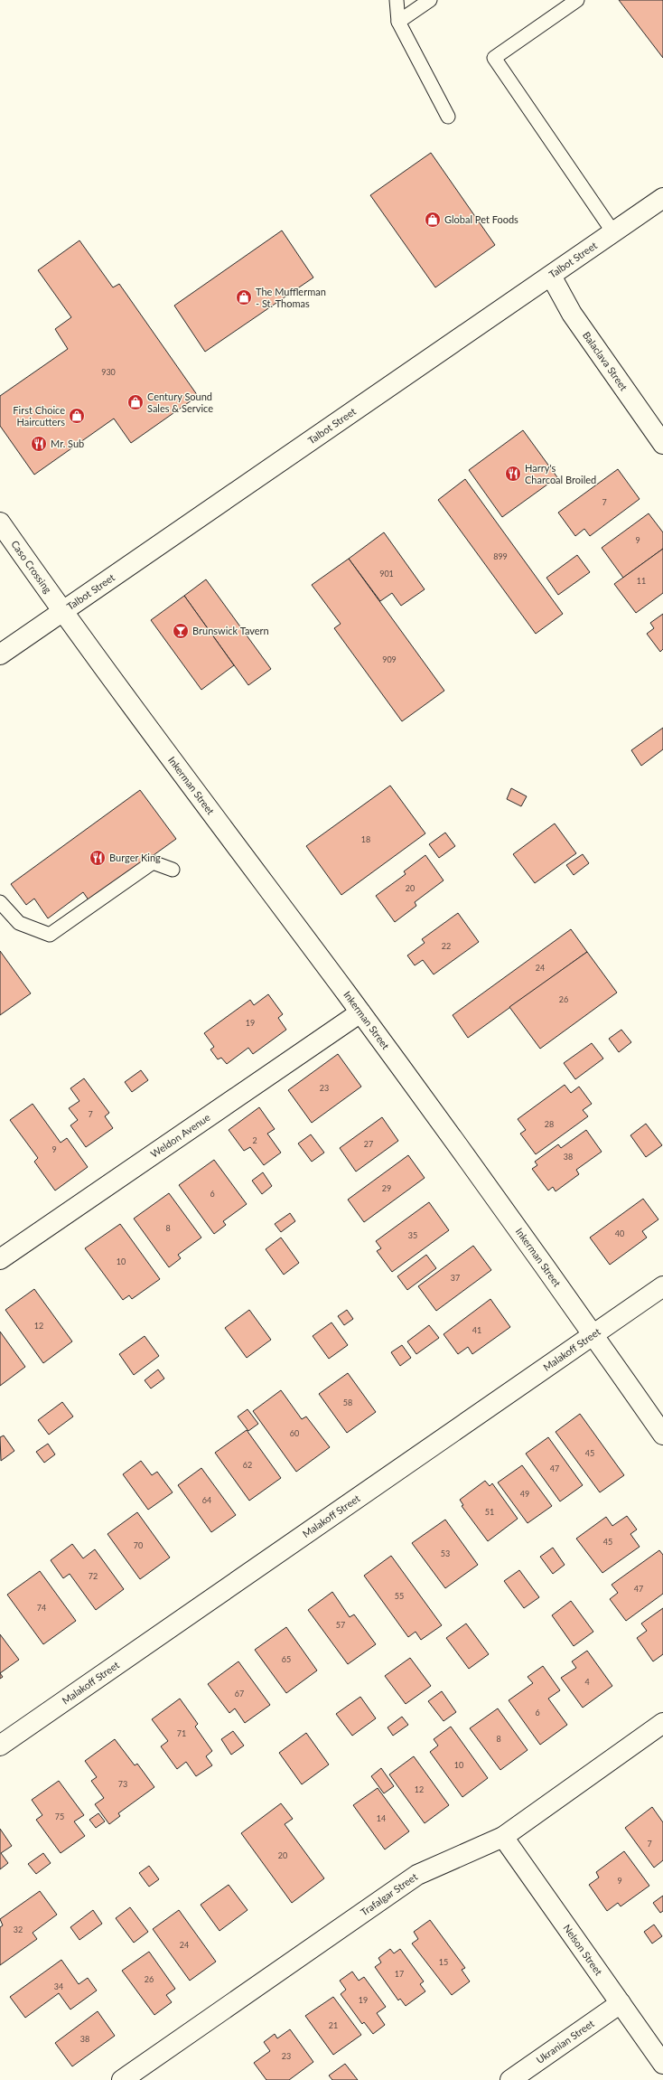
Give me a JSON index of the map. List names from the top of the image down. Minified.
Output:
{"streets":{"street":["Talbot Street","Balaclava Street","Caso Crossing","Inkerman Street","Weldon Avenue","Malakoff Street","Trafalgar Street","Nelson Street","Ukranian Street"]},"crossings":[["Talbot Street","Balaclava Street"],["Talbot Street","Caso Crossing"],["Talbot Street","Inkerman Street"],["Caso Crossing","Inkerman Street"],["Inkerman Street","Weldon Avenue"],["Inkerman Street","Malakoff Street"],["Trafalgar Street","Nelson Street"],["Nelson Street","Ukranian Street"]],"places":{"shop":["Global Pet Foods","The Mufflerman - St. Thomas","Century Sound Sales & Service","First Choice Haircutters"],"restaurant":["Mr. Sub","Harry's Charcoal Broiled","Burger King"],"bar":["Brunswick Tavern"]},"house_numbers":["930","7","9","899","901","11","909","18","20","22","24","26","19","23","7","28","2","27","9","38","29","6","8","40","35","10","37","12","41","58","60","45","62","47","49","64","51","45","70","53","72","47","55","74","57","65","4","67","6","71","8","10","73","12","75","14","7","20","9","32","24","15","17","26","34","19","21","38","23"]}
